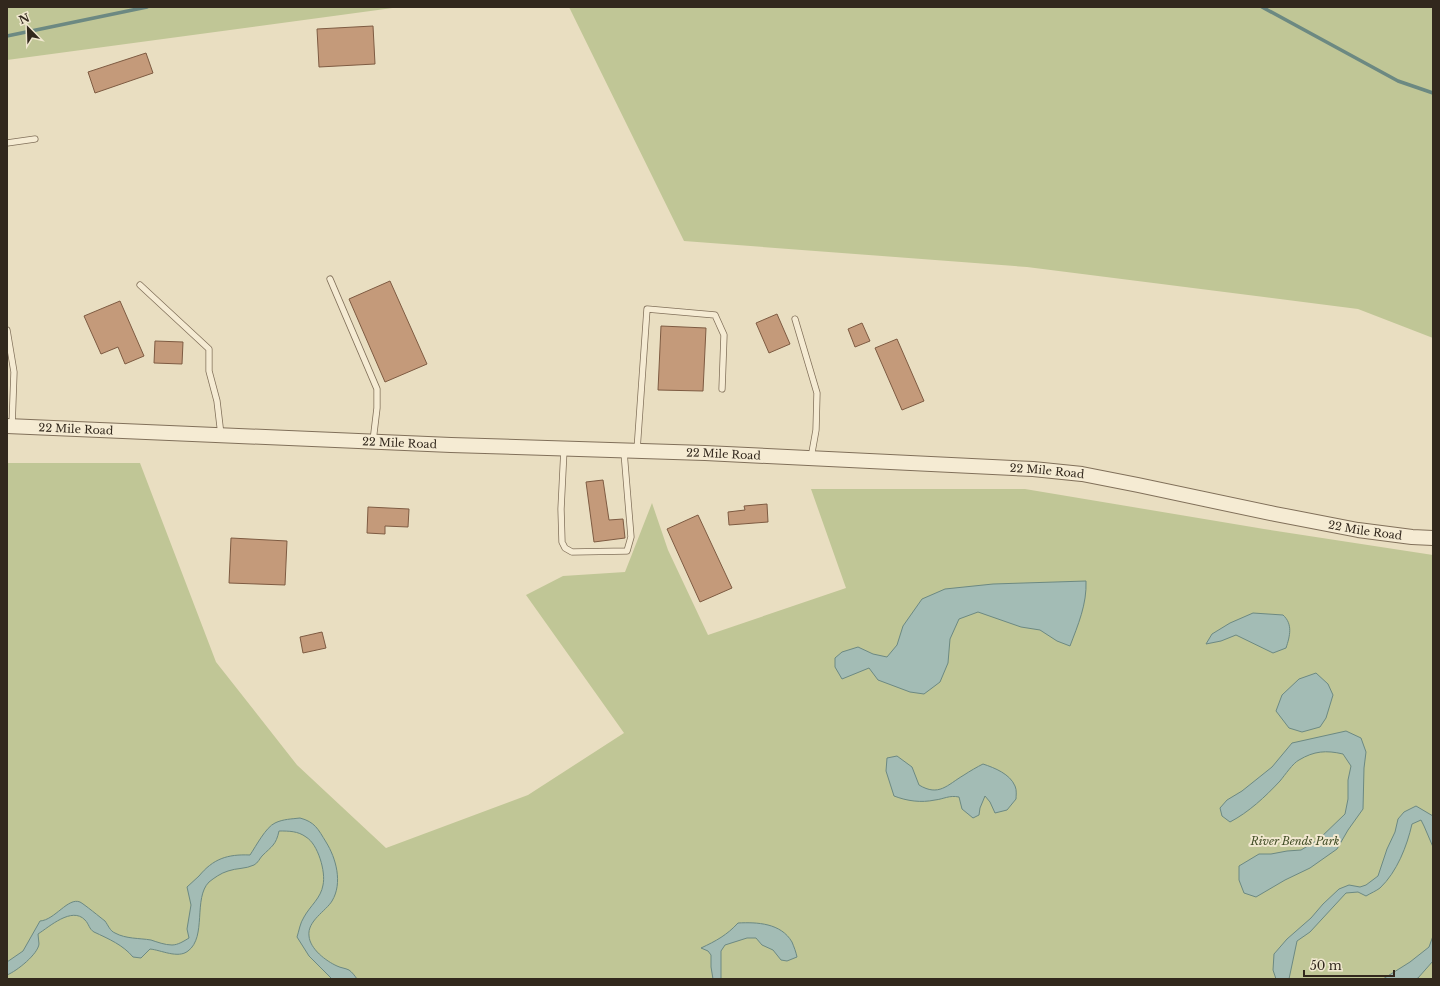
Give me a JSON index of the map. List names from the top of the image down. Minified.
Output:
{"streets":{"street":["22 Mile Road"]},"parks":["River Bends Park"],"scale_bar":"50 m","north":"top left"}
